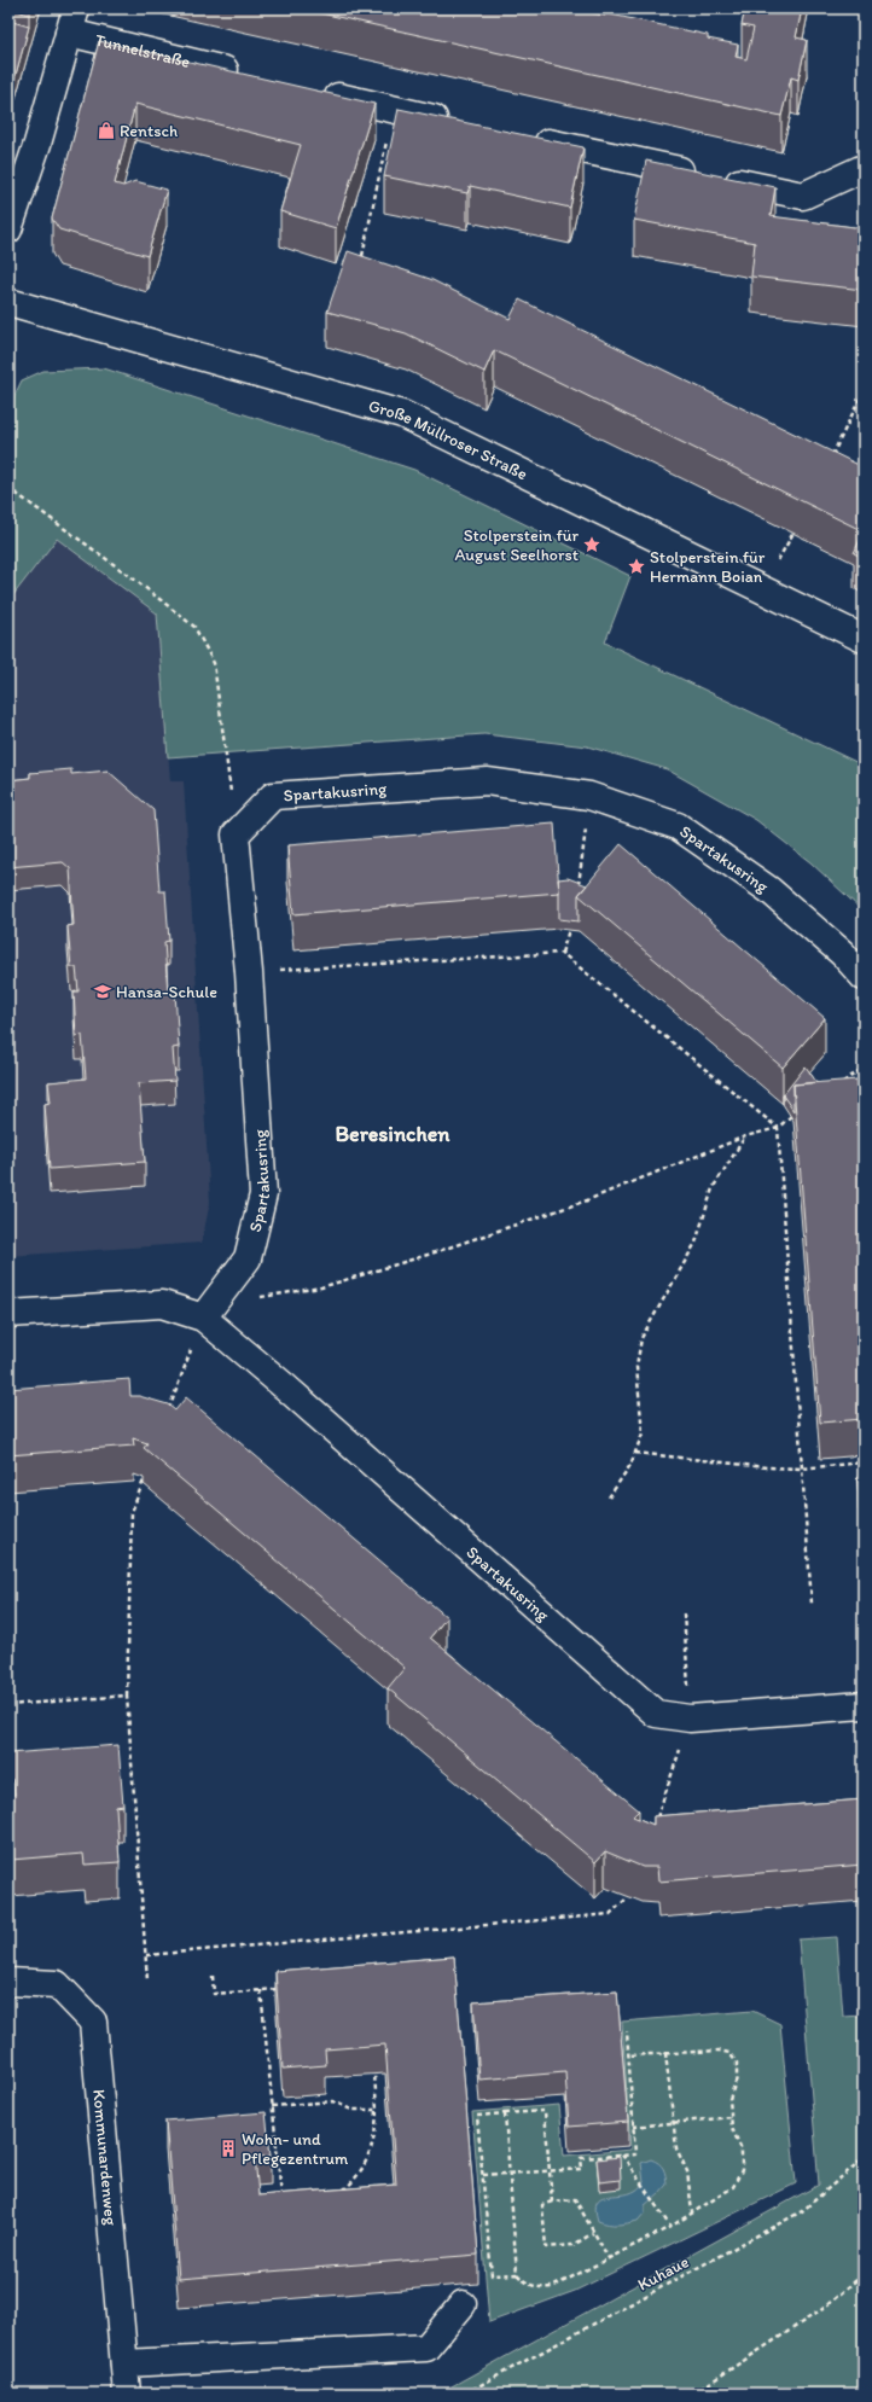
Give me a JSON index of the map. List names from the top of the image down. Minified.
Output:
{"streets":{"street":["Tunnelstraße","Große Müllroser Straße","Spartakusring","Kommunardenweg"],"path":["Kuhaue"]},"districts":["Beresinchen"],"places":{"shop":["Rentsch"],"place":["Stolperstein für August Seelhorst","Stolperstein für Hermann Boian"],"school or university":["Hansa-Schule"],"building":["Wohn- und Pflegezentrum"]}}
